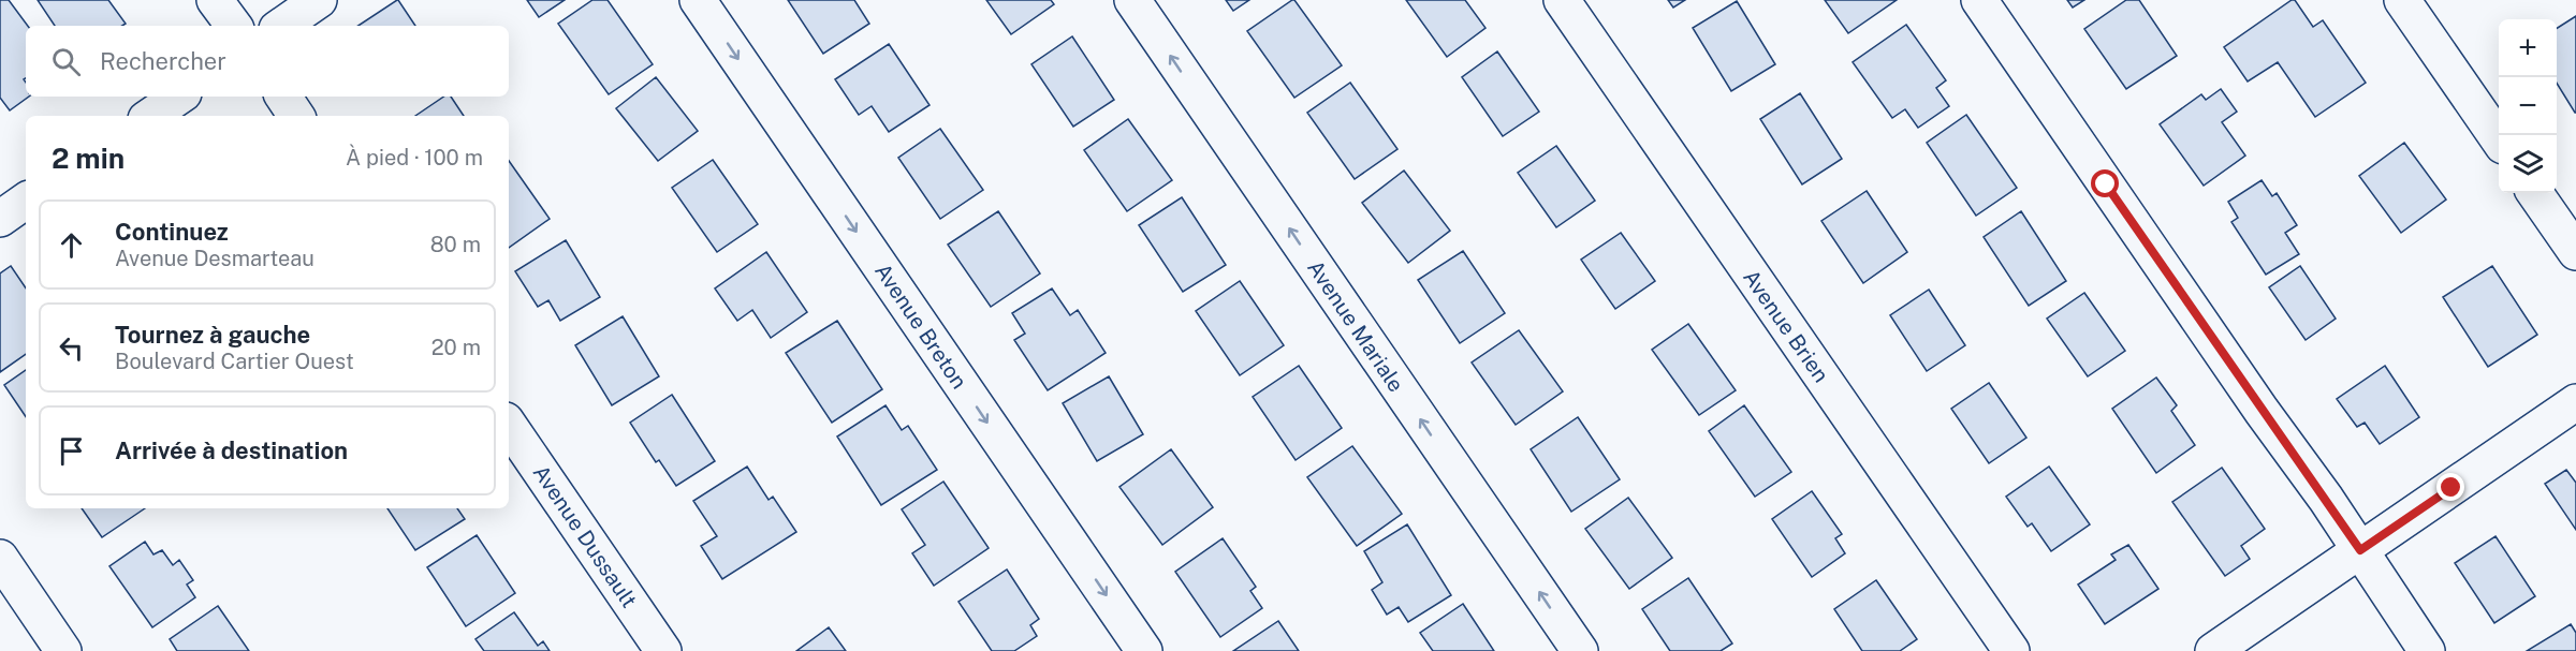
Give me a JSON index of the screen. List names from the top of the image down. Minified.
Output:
{"streets":{"street":["Avenue Breton","Avenue Mariale","Avenue Brien","Avenue Dussault"]},"one_way":["Avenue Breton","Avenue Mariale"],"page":{"map_buttons":["+","−"],"search":"Rechercher","heading":["2 min","À pied · 100 m"],"list":[["Continuez","Avenue Desmarteau","80 m"],["Tournez à gauche","Boulevard Cartier Ouest","20 m"],"Arrivée à destination"]}}
